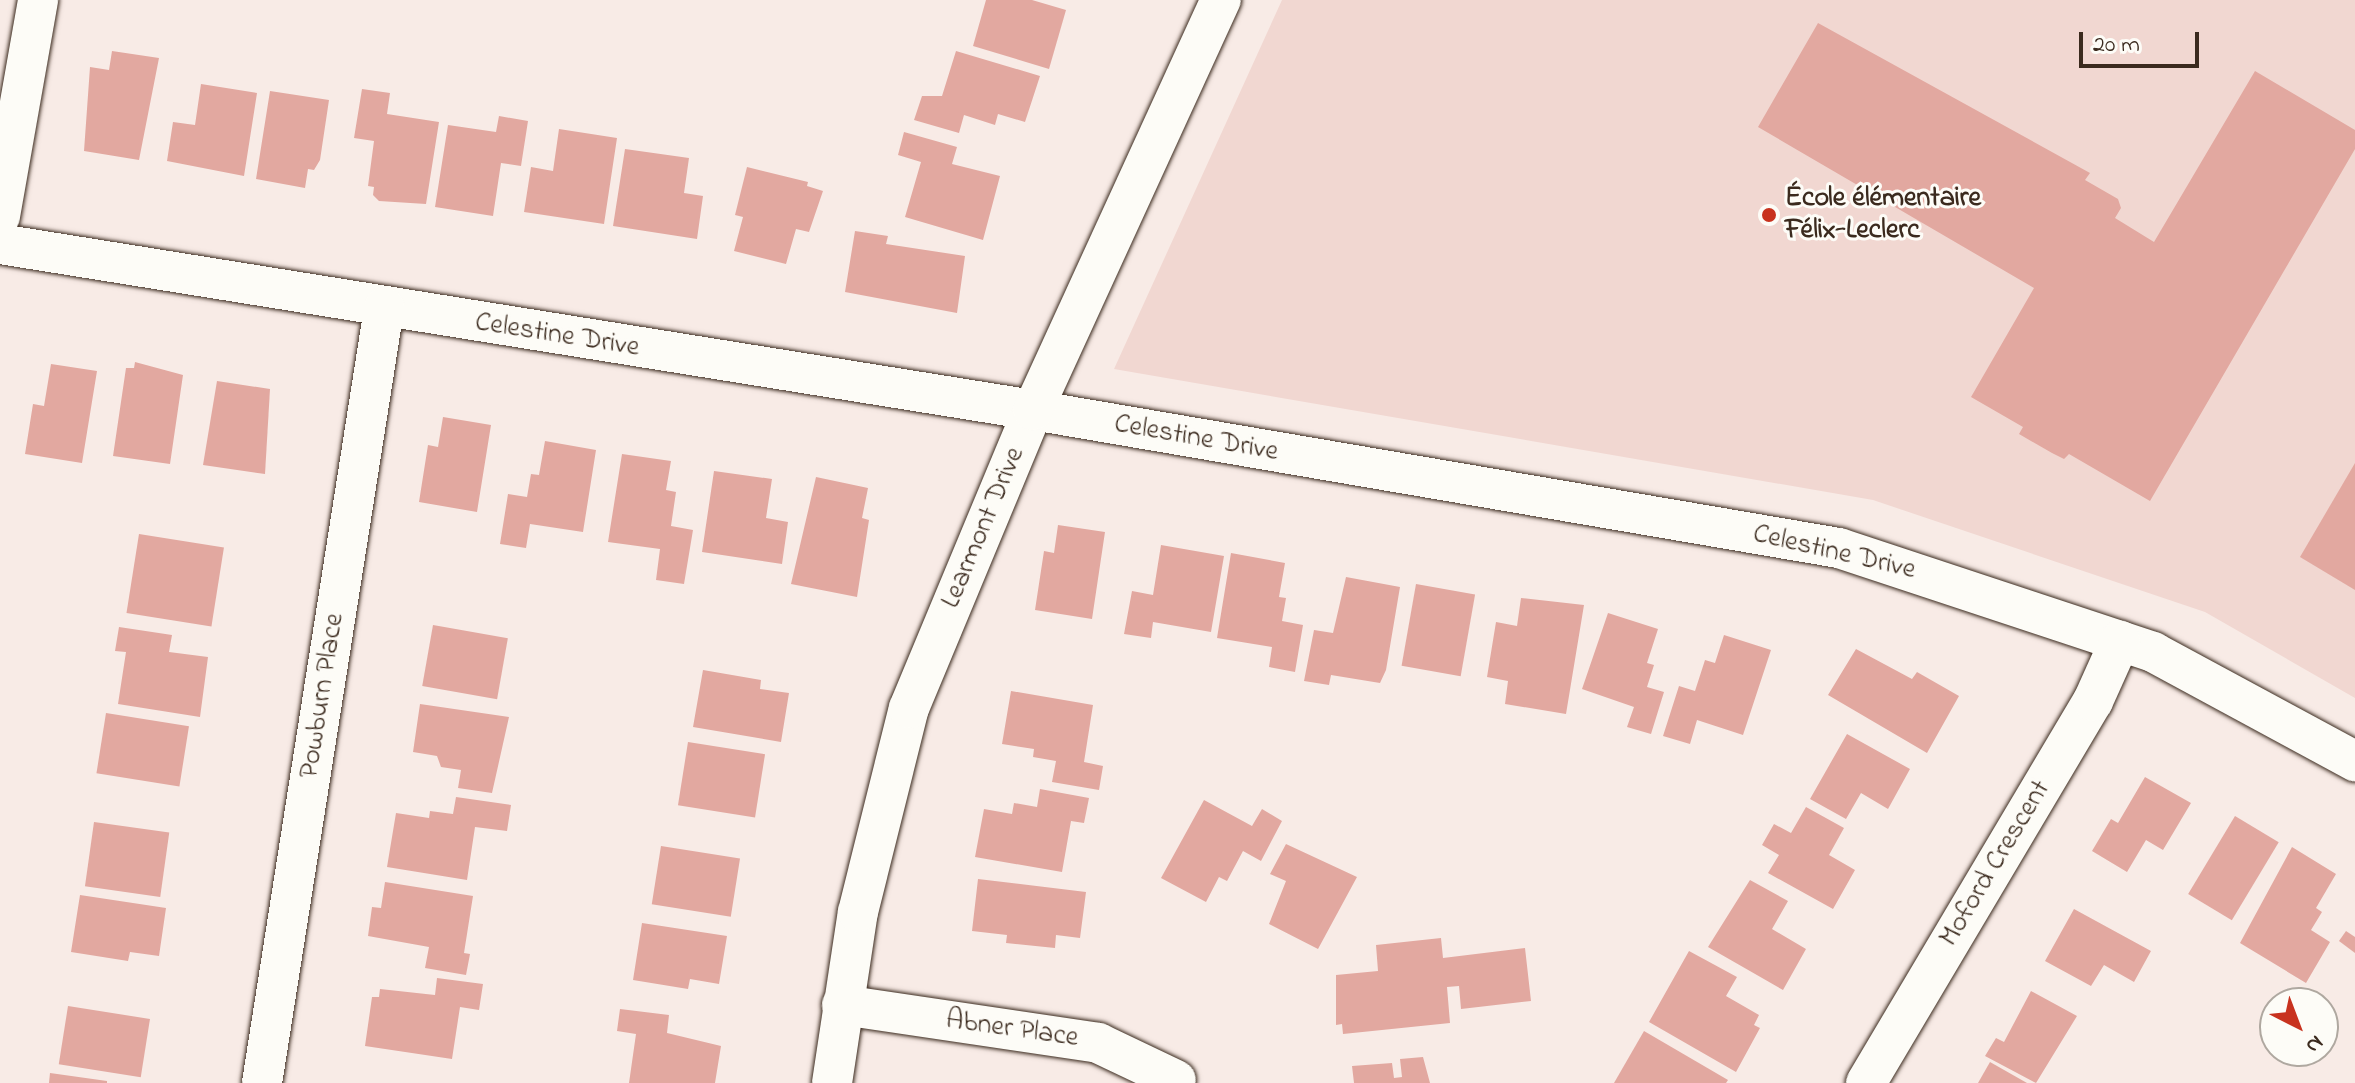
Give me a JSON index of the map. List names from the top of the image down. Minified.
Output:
{"streets":{"street":["Celestine Drive","Learmont Drive","Powburn Place","Moford Crescent","Abner Place"]},"crossings":[["Celestine Drive","Learmont Drive"],["Celestine Drive","Powburn Place"],["Celestine Drive","Moford Crescent"],["Learmont Drive","Abner Place"]],"places":["École élémentaire Félix-Leclerc"],"scale_bar":"20 m","north":"bottom right"}
